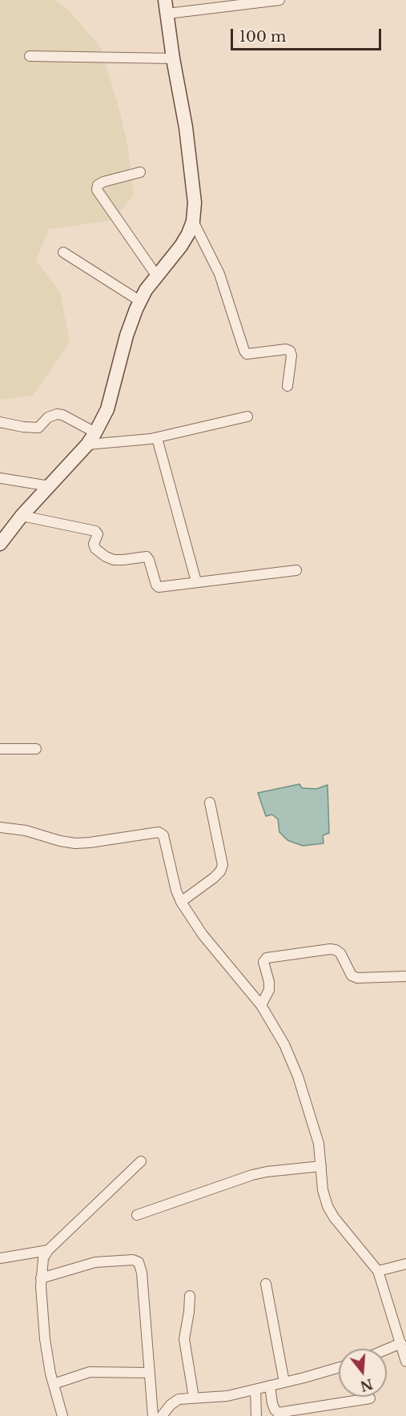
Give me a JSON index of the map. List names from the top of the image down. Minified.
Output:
{"scale_bar":"100 m","north":"bottom"}
